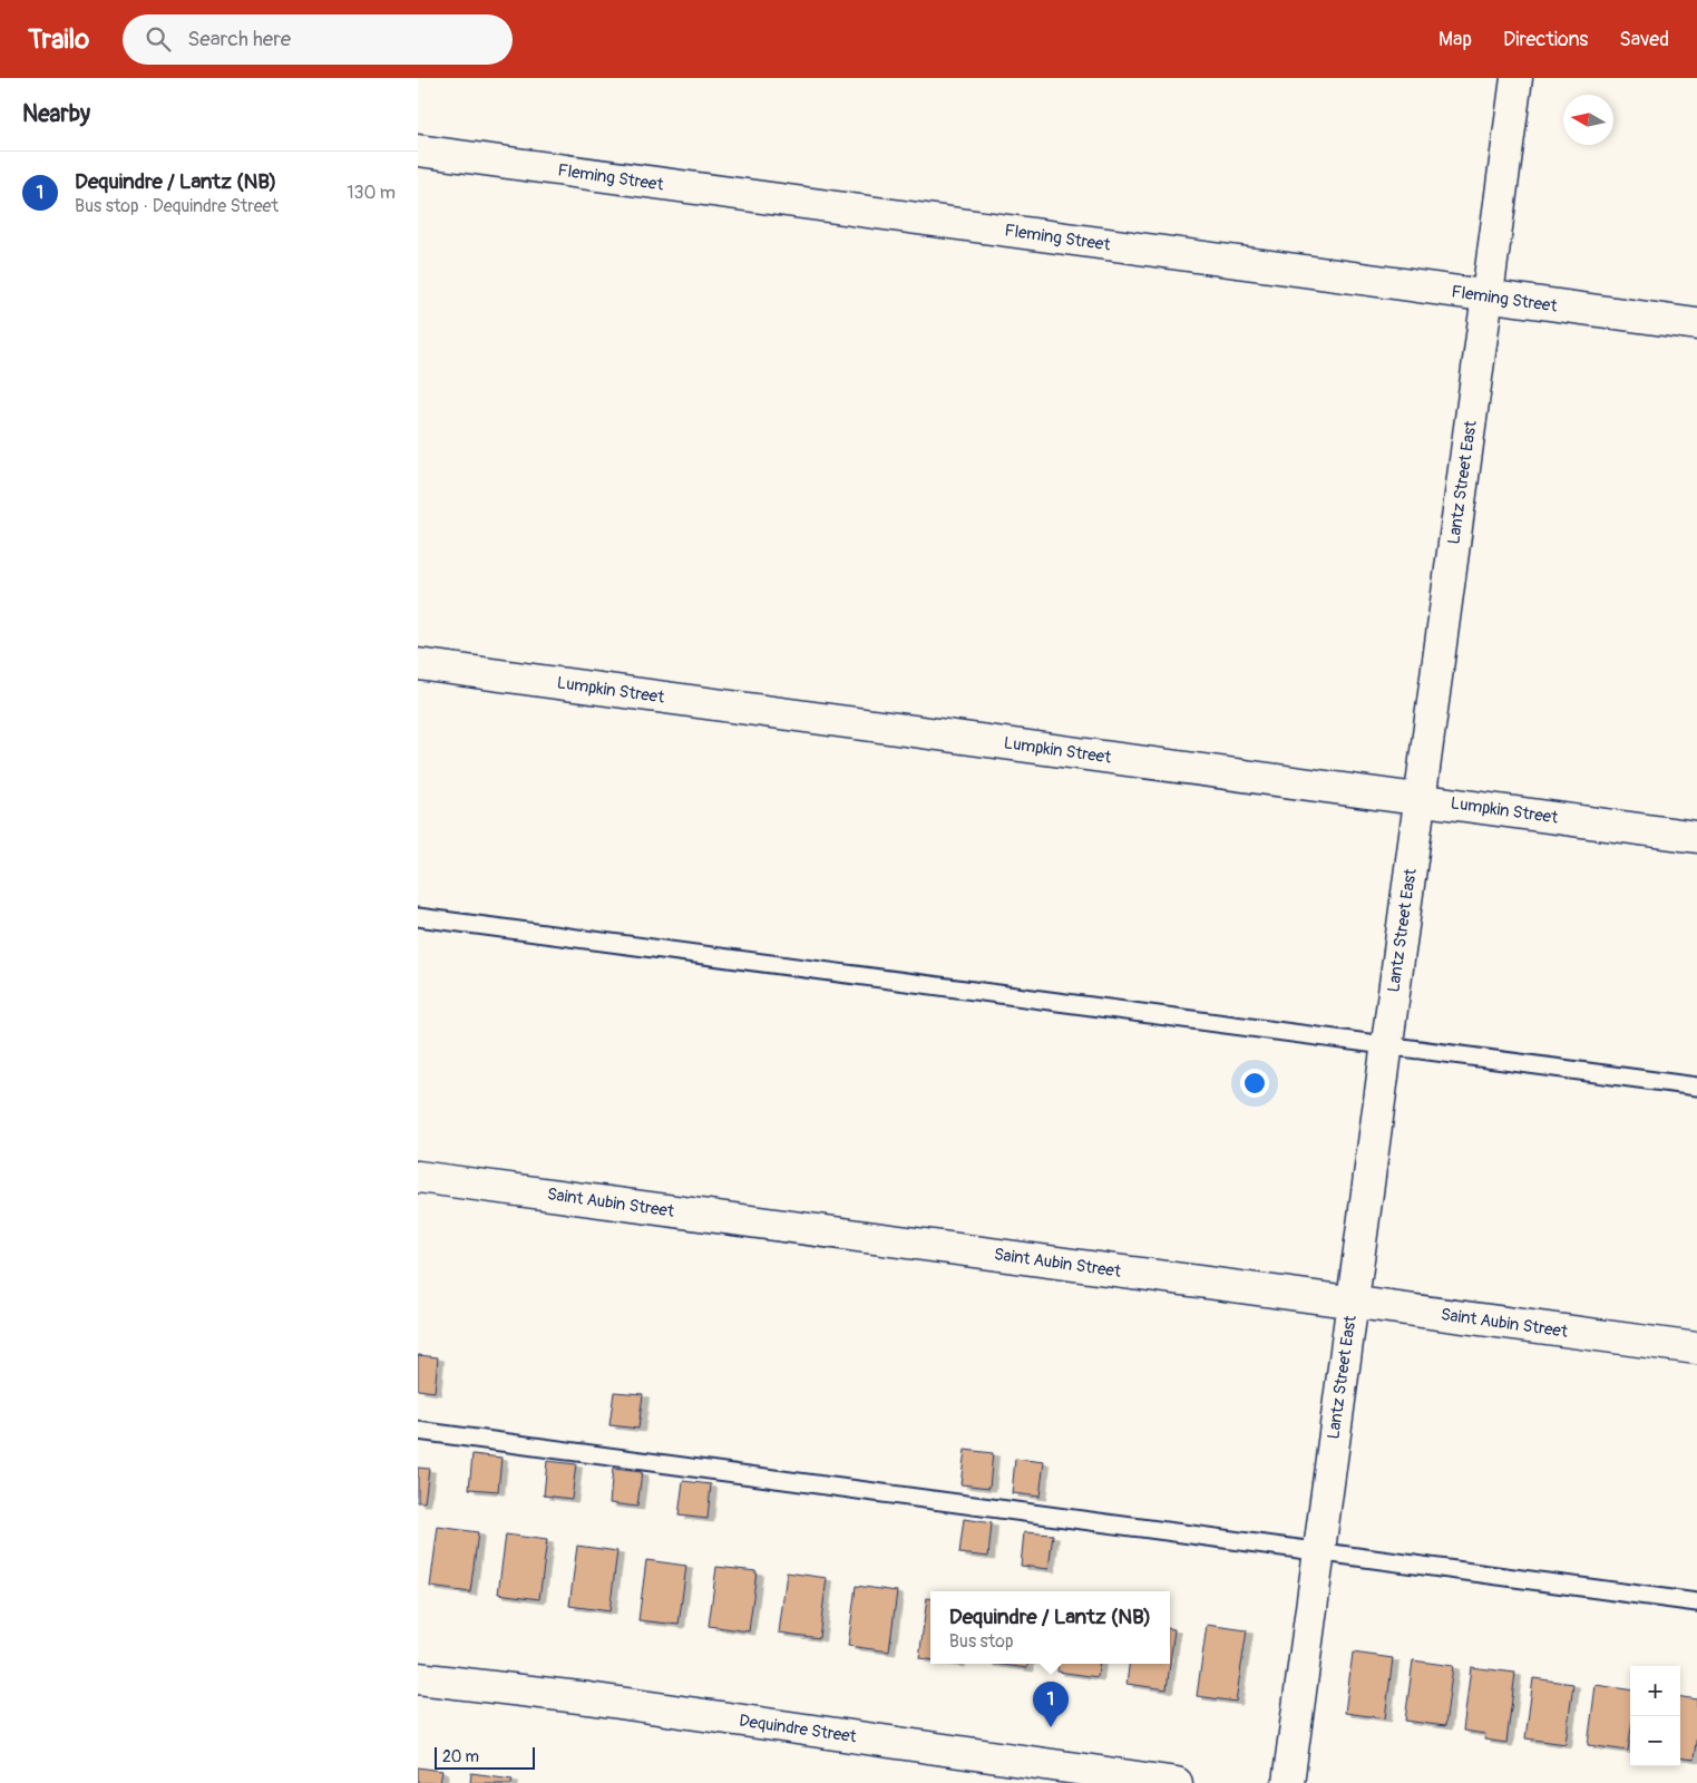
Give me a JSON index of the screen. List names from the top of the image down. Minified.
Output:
{"streets":{"street":["Fleming Street","Lantz Street East","Lumpkin Street","Saint Aubin Street","Dequindre Street"]},"crossings":[["Fleming Street","Lantz Street East"],["Lantz Street East","Lumpkin Street"],["Lantz Street East","Saint Aubin Street"]],"scale_bar":"20 m","north":"left","page":{"header":"Trailo","search":"Search here","nav":["Map","Directions","Saved"],"heading":"Nearby","list":[{"mark":"1","name":"Dequindre / Lantz (NB)","note":"Bus stop · Dequindre Street","value":"130 m"}],"popup":["Dequindre / Lantz (NB)","Bus stop"],"map_buttons":["+","−"],"pins":"1","scale":"20 m"}}
